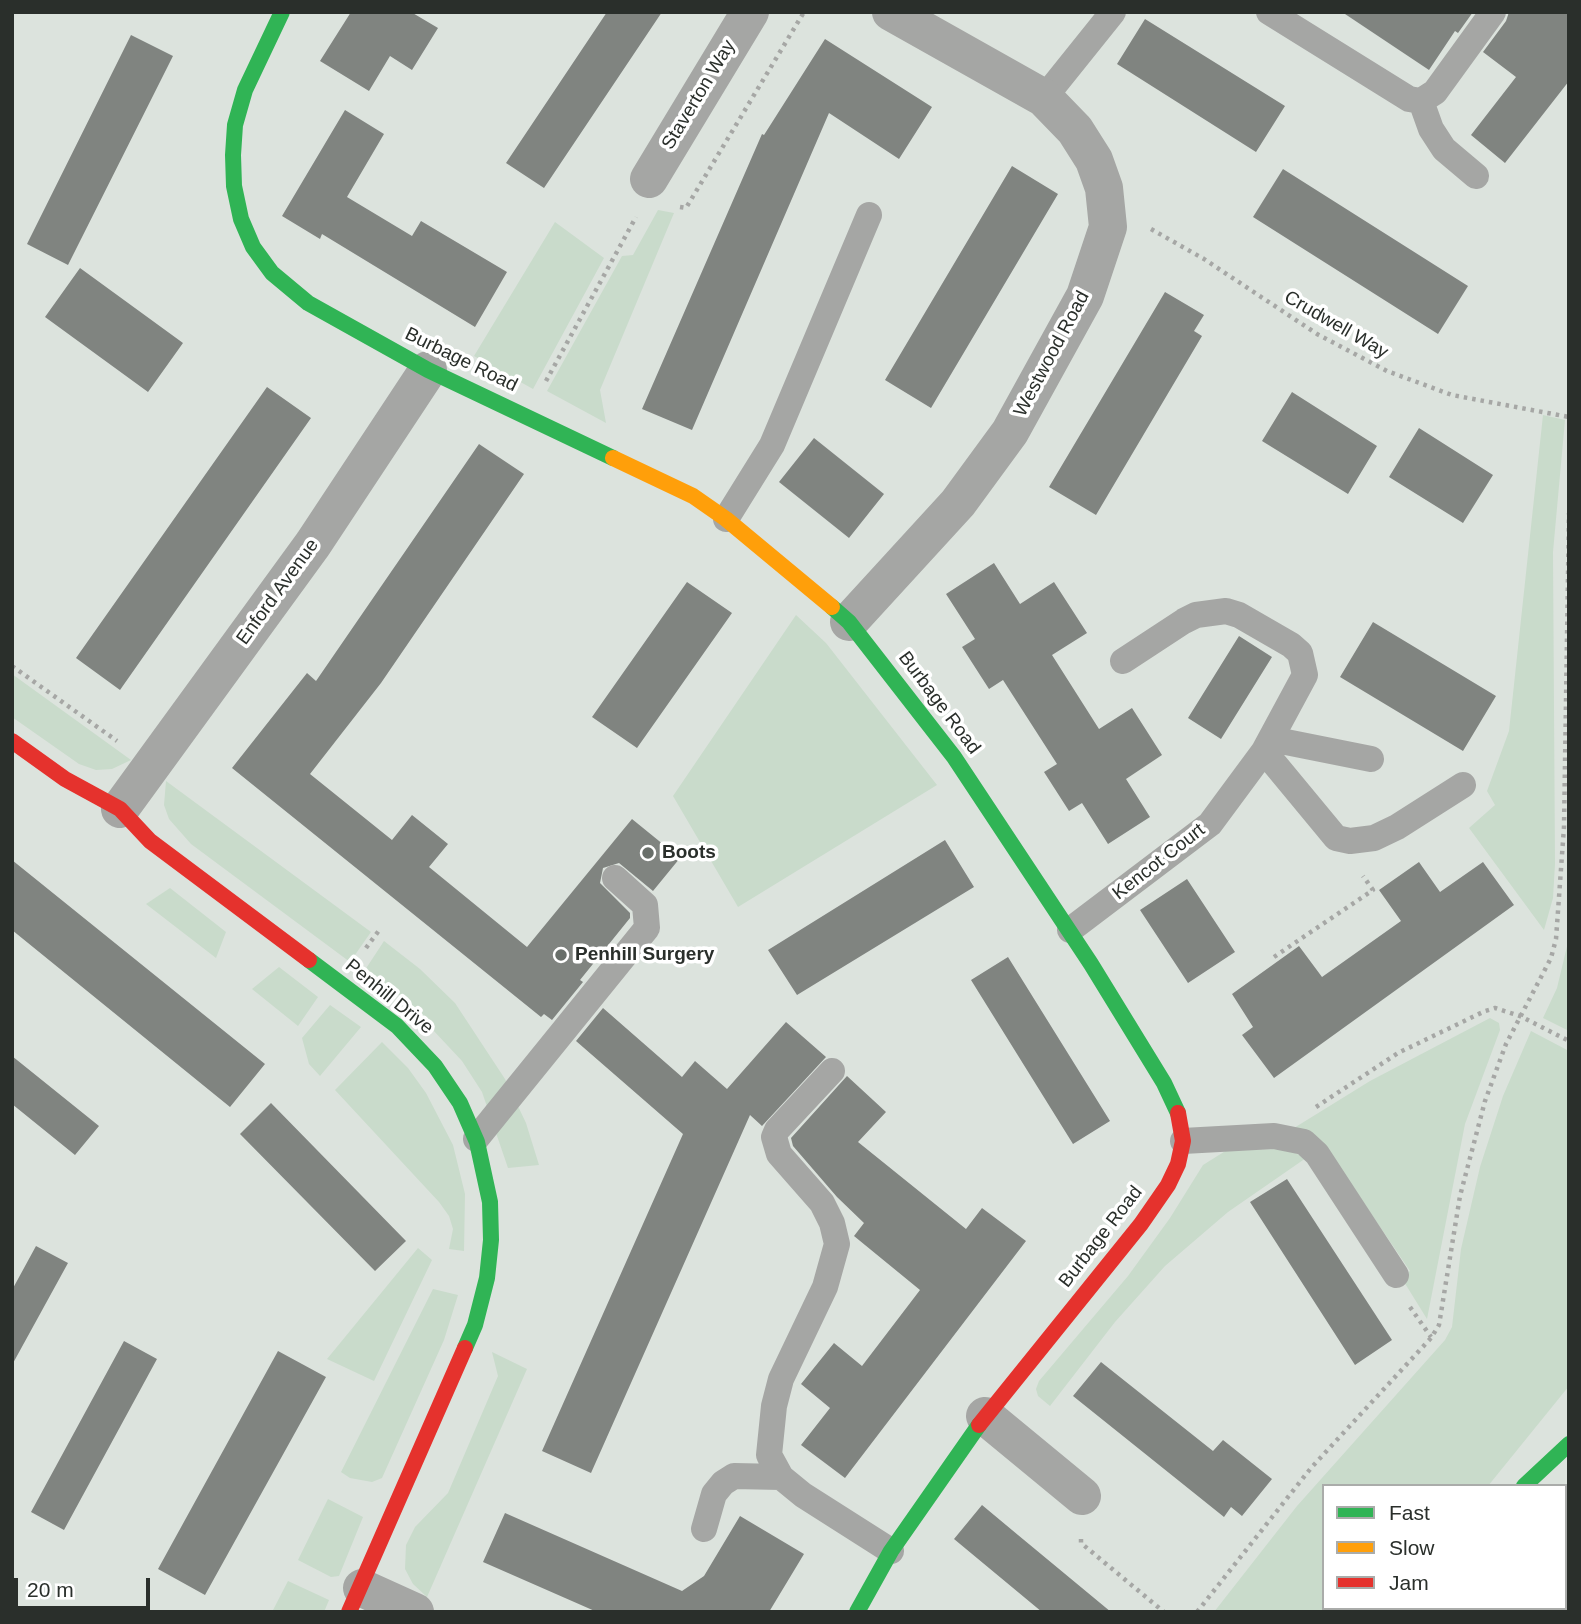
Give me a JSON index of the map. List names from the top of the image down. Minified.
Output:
{"streets":{"street":["Staverton Way","Westwood Road","Burbage Road","Enford Avenue","Penhill Drive"],"lane":["Kencot Court"],"path":["Crudwell Way"]},"crossings":[["Crudwell Way","Westwood Road"],["Westwood Road","Burbage Road"],["Burbage Road","Enford Avenue"],["Burbage Road","Kencot Court"],["Enford Avenue","Penhill Drive"]],"places":["Boots","Penhill Surgery"],"legend":["Fast","Slow","Jam"],"scale_bar":"20 m"}
